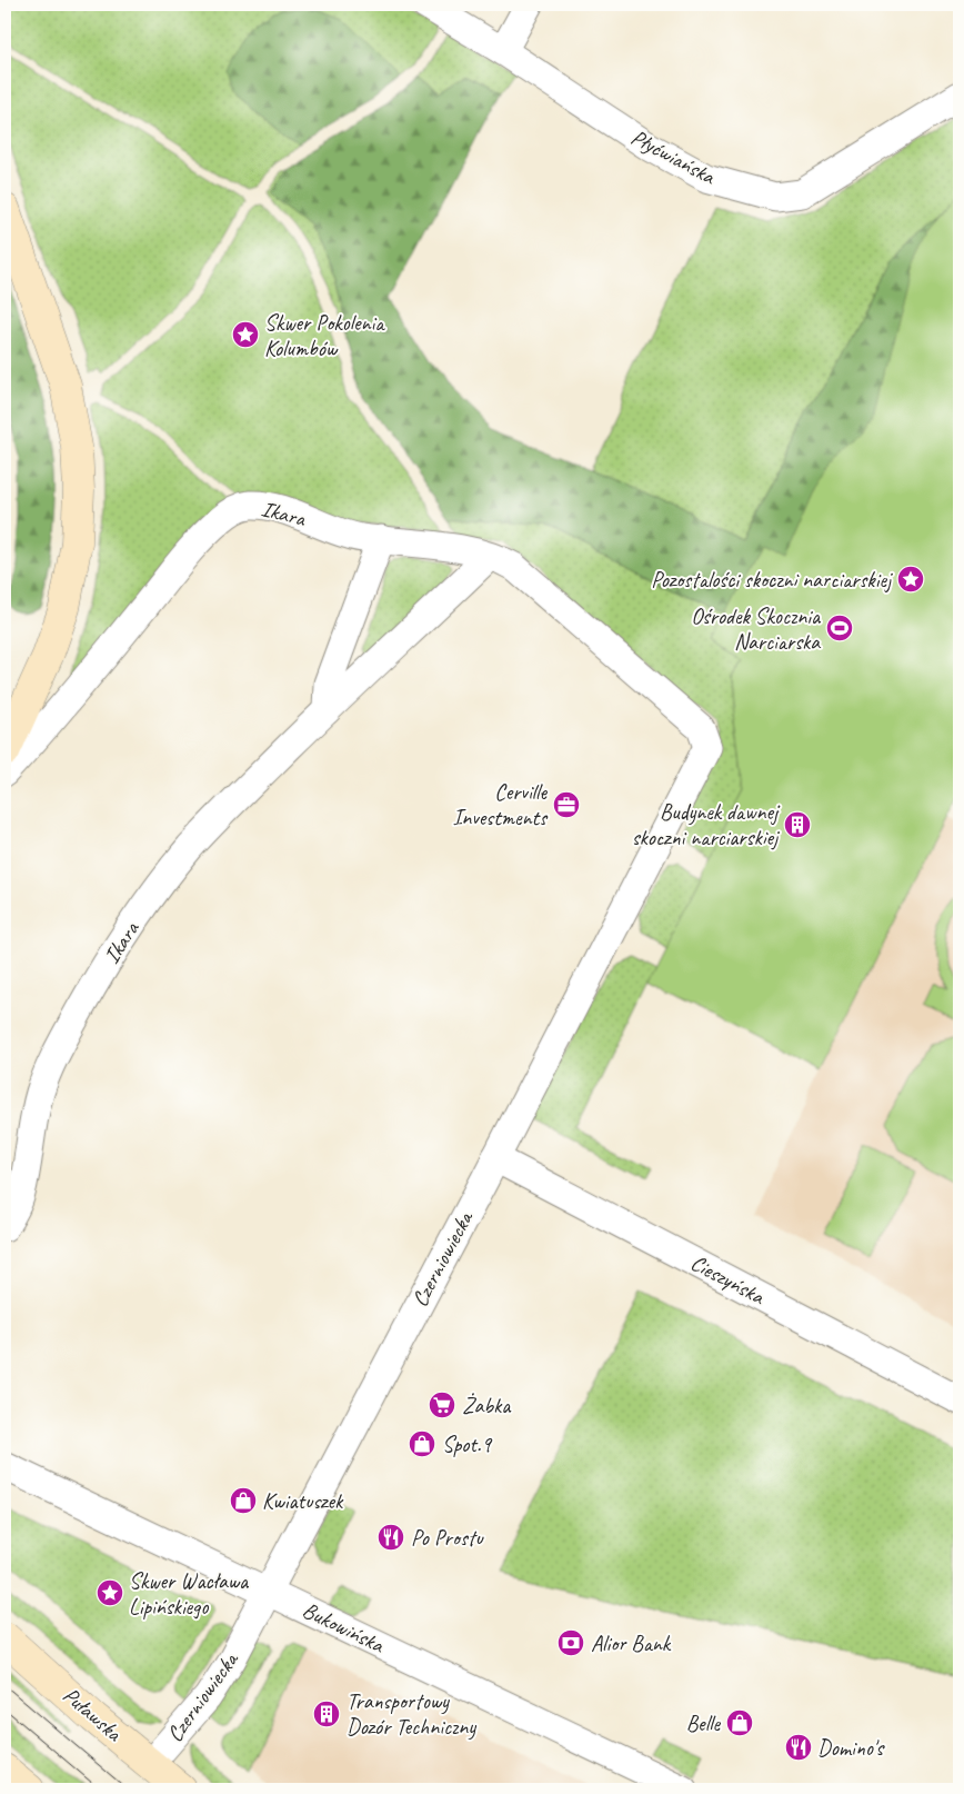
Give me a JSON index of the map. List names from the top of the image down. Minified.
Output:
{"streets":{"street":["Płyćwiańska","Ikara","Czerniowiecka","Cieszyńska","Bukowińska","Puławska"]},"crossings":[["Ikara","Czerniowiecka"],["Czerniowiecka","Cieszyńska"],["Czerniowiecka","Bukowińska"],["Czerniowiecka","Puławska"]],"places":{"place":["Skwer Pokolenia Kolumbów","Pozostalości skoczni narciarskiej","Skwer Wacława Lipińskiego"],"sports":["Ośrodek Skocznia Narciarska"],"office":["Cerville Investments"],"building":["Budynek dawnej skoczni narciarskiej","Transportowy Dozór Techniczny"],"supermarket":["Żabka"],"shop":["Spot.9","Kwiatuszek","Belle"],"restaurant":["Po Prostu","Domino's"],"bank":["Alior Bank"]}}
